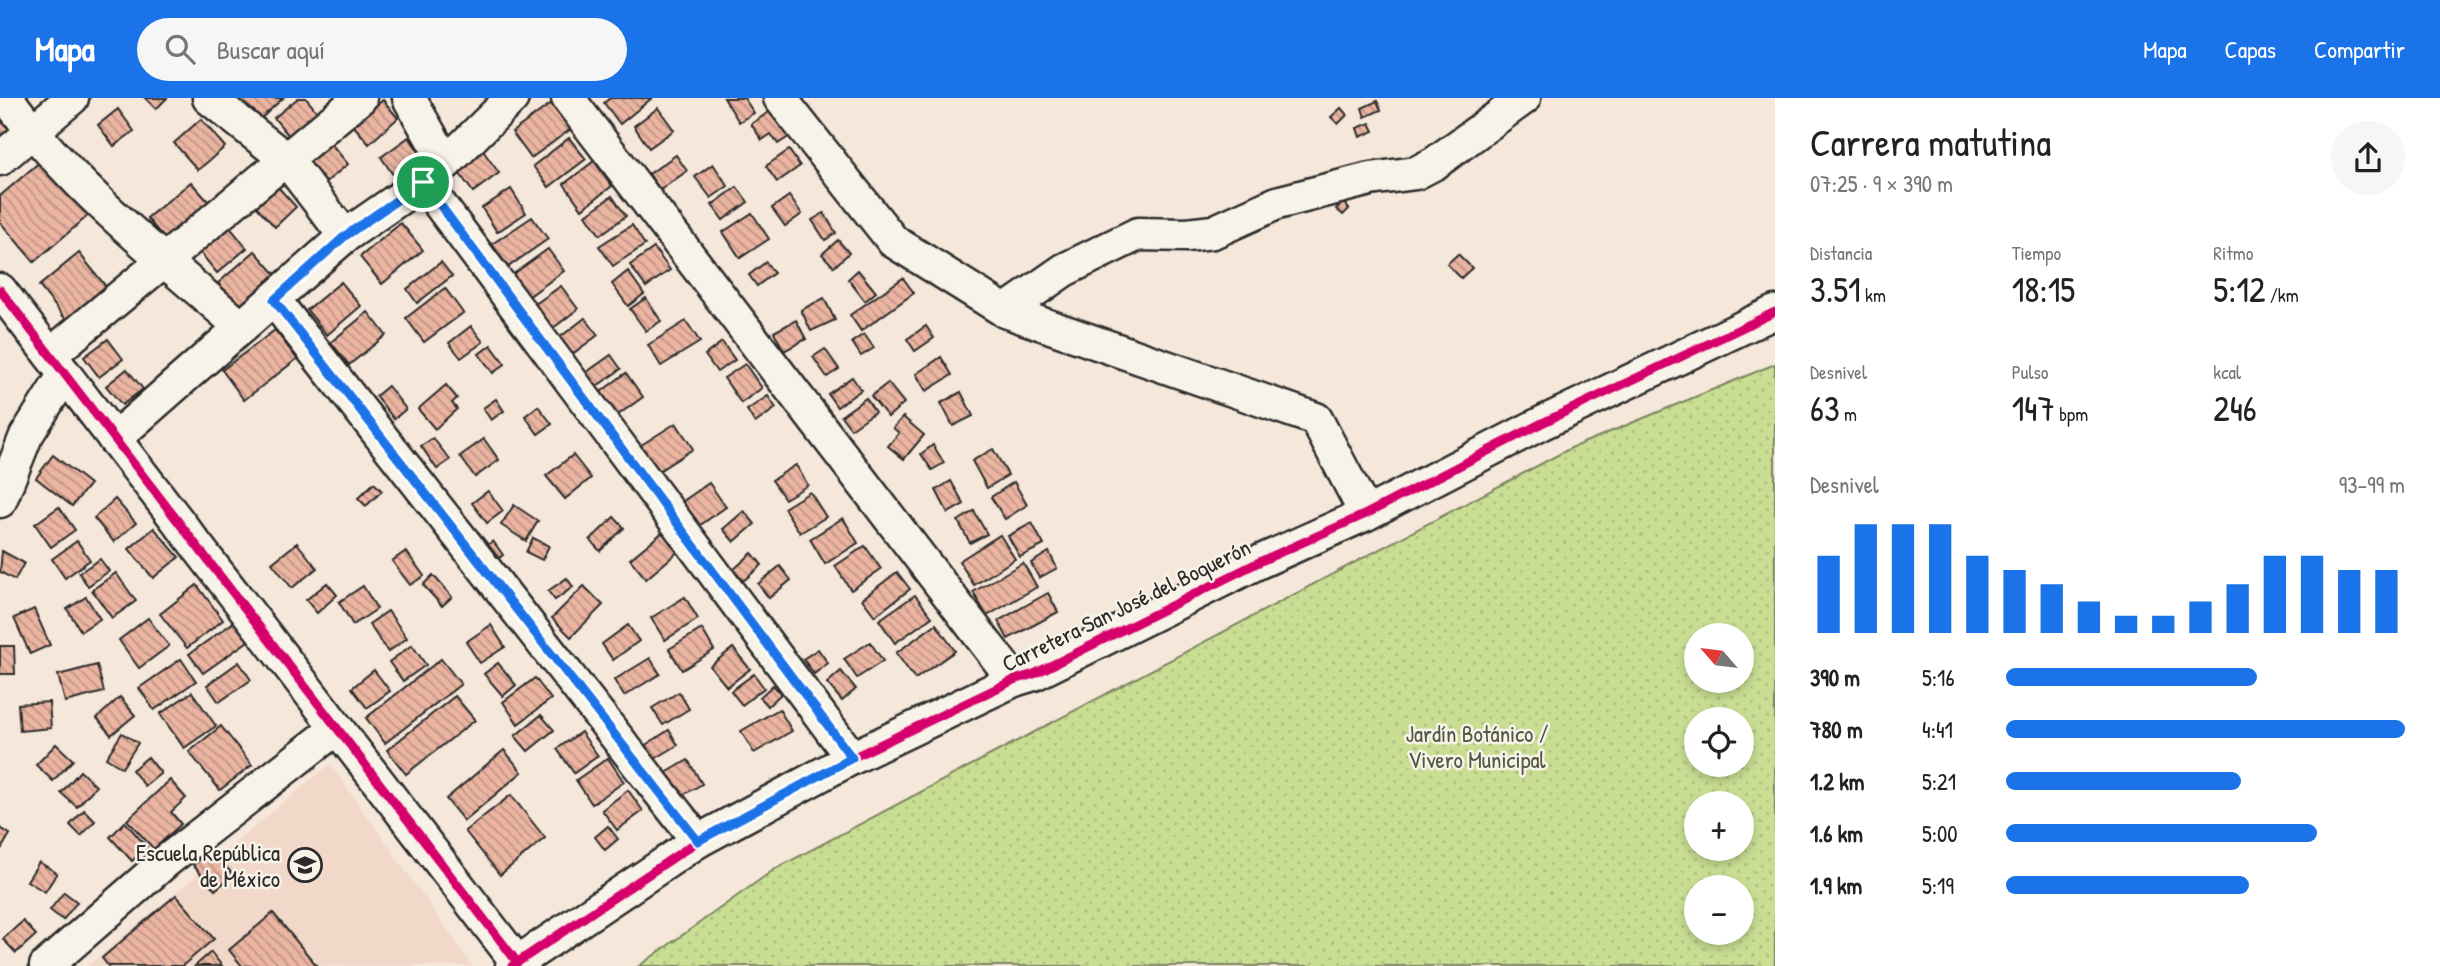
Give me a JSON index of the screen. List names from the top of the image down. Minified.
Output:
{"streets":{"street":["Carretera San José del Boquerón"]},"parks":["Jardín Botánico / Vivero Municipal"],"places":{"school or university":["Escuela República de México"]},"north":"top left","page":{"header":"Mapa","search":"Buscar aquí","nav":["Mapa","Capas","Compartir"],"heading":["Carrera matutina","07:25 · 9 × 390 m"],"stats":[["Distancia","3.51 km"],["Tiempo","18:15"],["Ritmo","5:12 /km"],["Desnivel","63 m"],["Pulso","147 bpm"],["kcal","246"]],"chart":["Desnivel","93–99 m"],"map_buttons":["+","−"],"list":[{"name":"390 m","note":"5:16"},{"name":"780 m","note":"4:41"},{"name":"1.2 km","note":"5:21"},{"name":"1.6 km","note":"5:00"},{"name":"1.9 km","note":"5:19"}]}}
